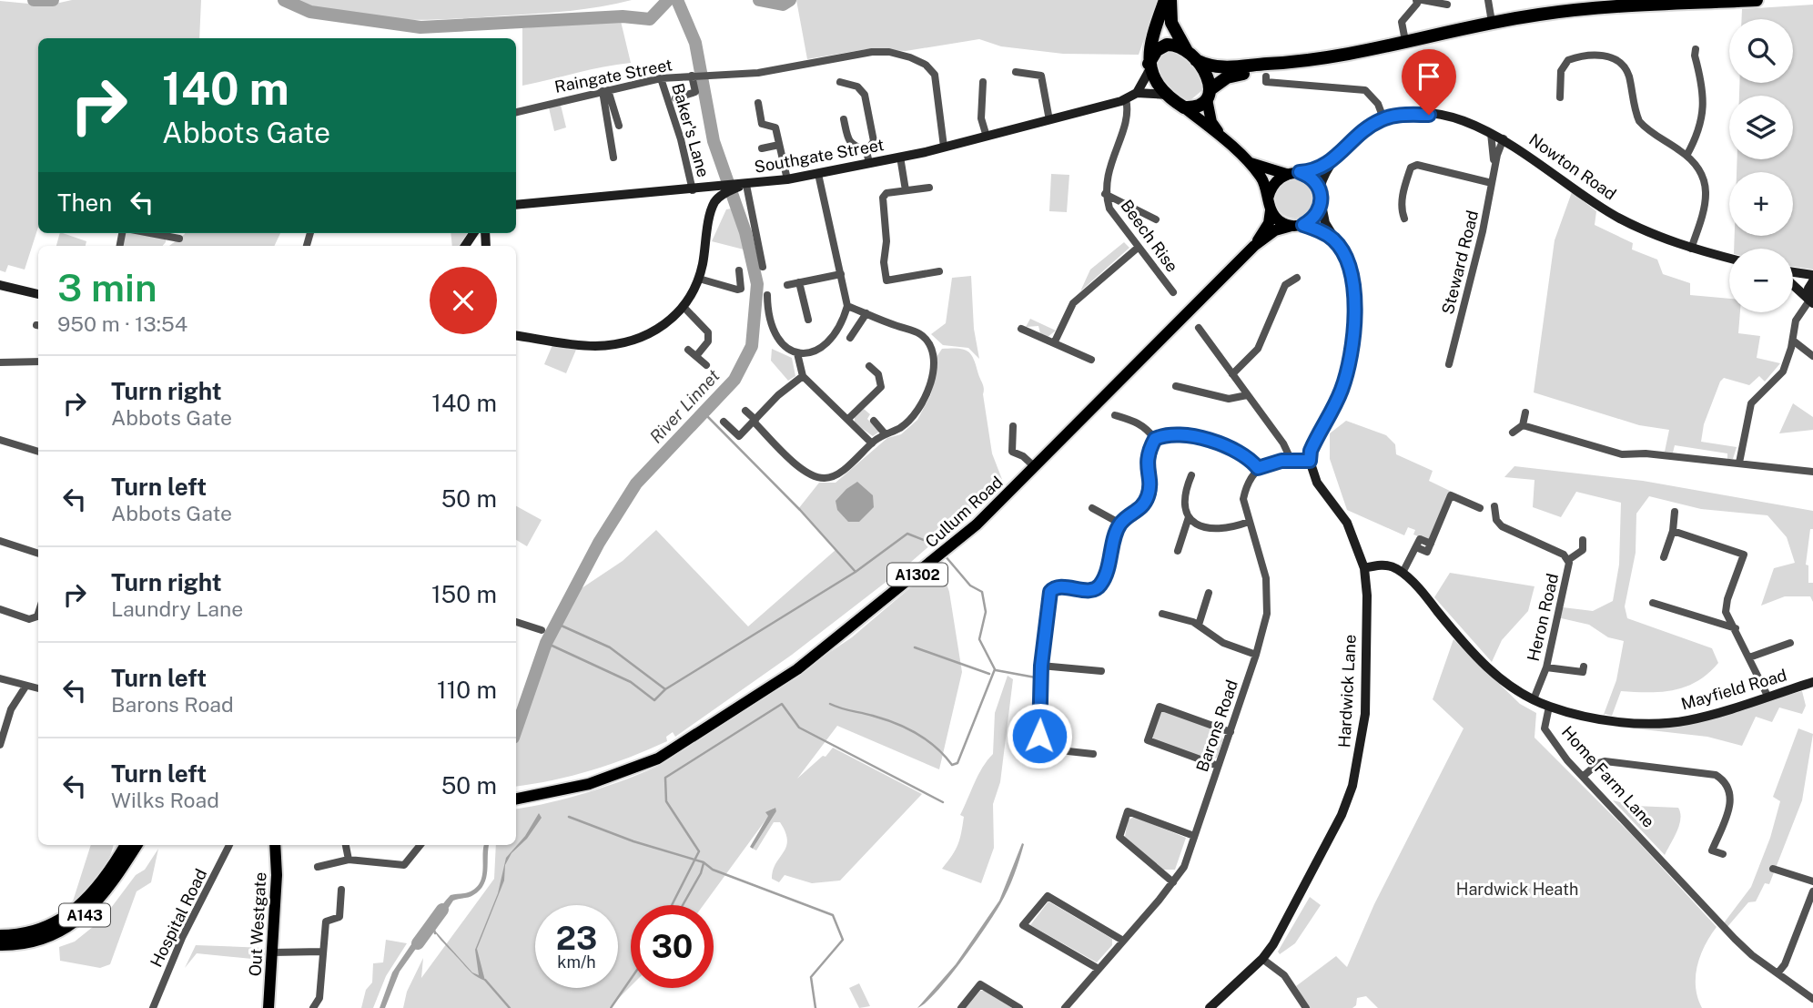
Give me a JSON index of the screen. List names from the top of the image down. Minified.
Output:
{"streets":{"main road":["Cullum Road","A1302","A143","Out Westgate"],"street":["Raingate Street","Baker's Lane","Southgate Street","Nowton Road","Beech Rise","Steward Road","Heron Road","Mayfield Road","Hardwick Lane","Barons Road","Home Farm Lane","Hospital Road"]},"crossings":[["Raingate Street","Baker's Lane"],["Raingate Street","Southgate Street"],["Baker's Lane","Southgate Street"],["Southgate Street","Beech Rise"],["Nowton Road","Steward Road"],["Nowton Road","Cullum Road"],["Mayfield Road","Home Farm Lane"]],"water":["River Linnet"],"parks":["Hardwick Heath"],"page":{"map_buttons":["+","−"],"turn":["140 m","Abbots Gate"],"then":"Then","heading":["3 min","950 m · 13:54"],"list":[{"name":"Turn right","note":"Abbots Gate","value":"140 m"},{"name":"Turn left","note":"Abbots Gate","value":"50 m"},{"name":"Turn right","note":"Laundry Lane","value":"150 m"},{"name":"Turn left","note":"Barons Road","value":"110 m"},{"name":"Turn left","note":"Wilks Road","value":"50 m"}],"speed":"23 km/h","limit":"30"}}
